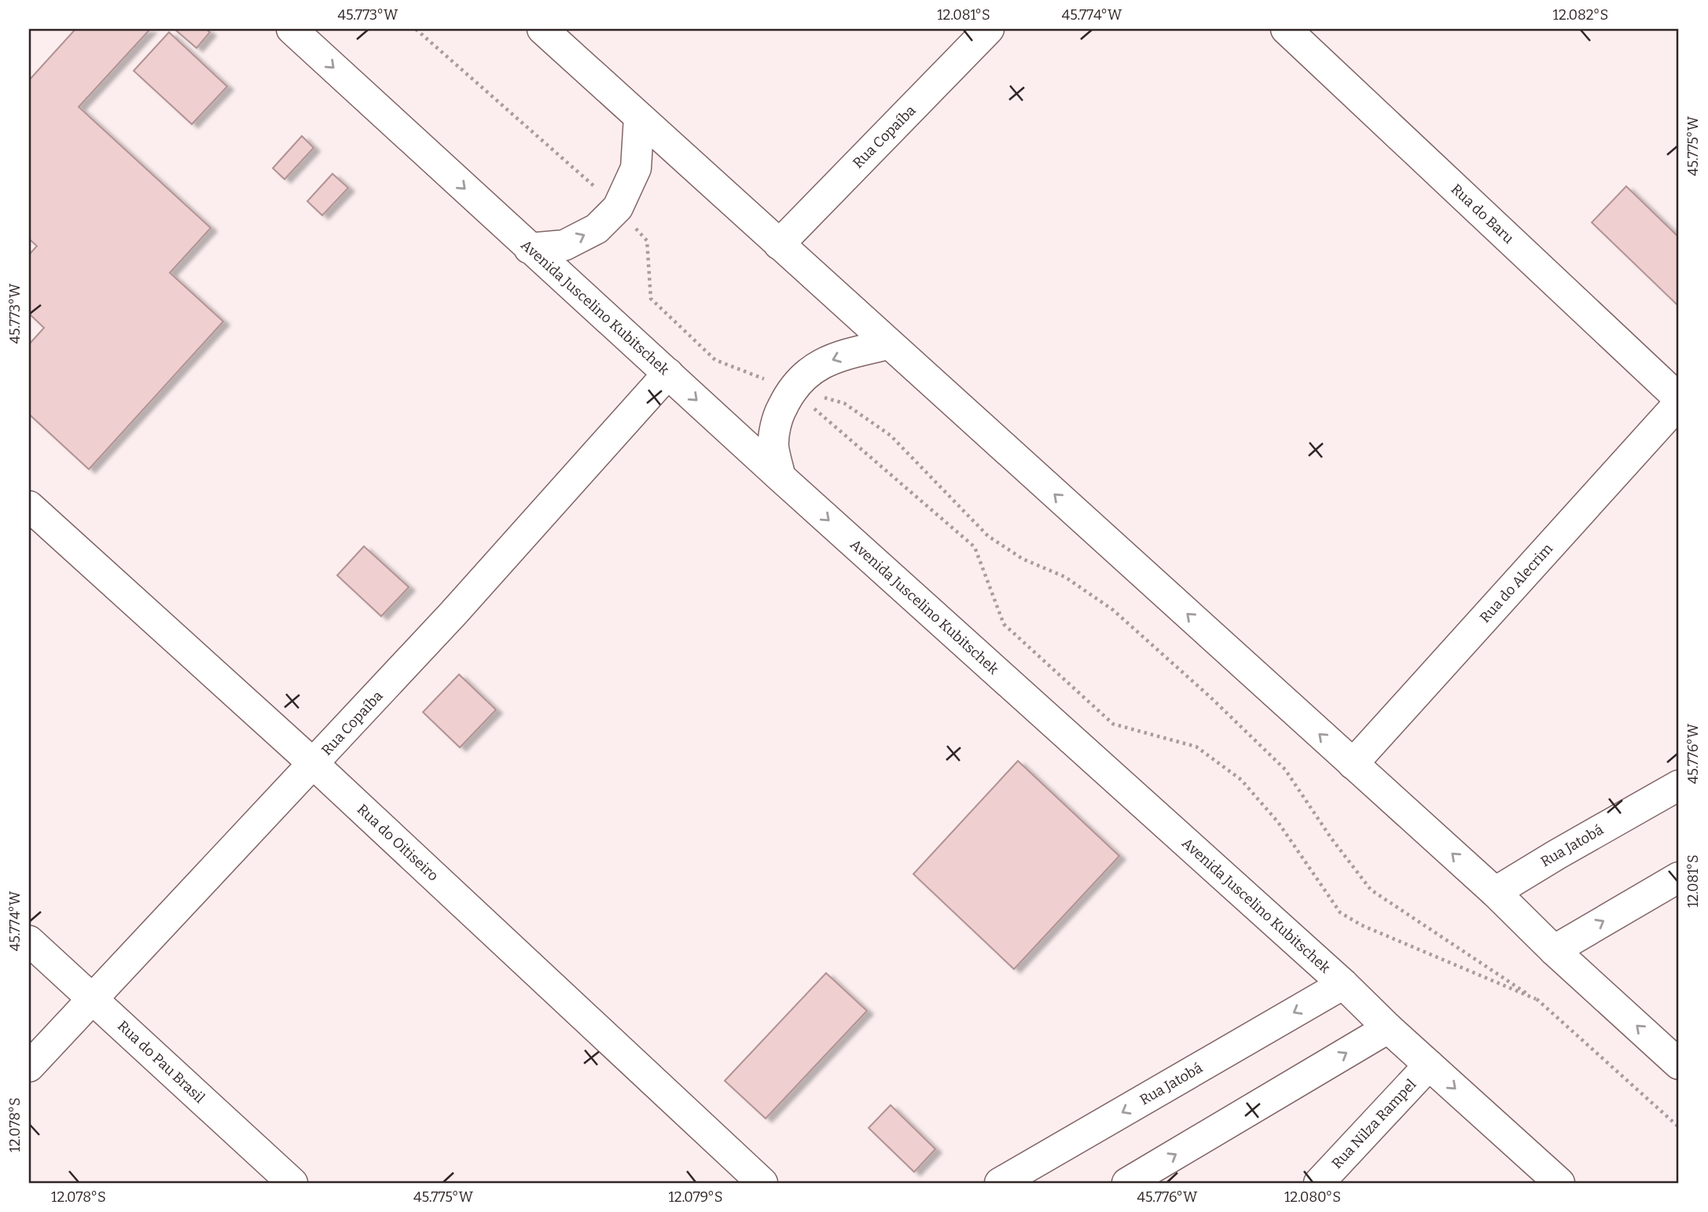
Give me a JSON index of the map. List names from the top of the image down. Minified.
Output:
{"streets":{"street":["Rua Copaíba","Rua do Baru","Avenida Juscelino Kubitschek","Rua do Alecrim","Rua do Oitiseiro","Rua Jatobá","Rua do Pau Brasil","Rua Nilza Rampel"]},"crossings":[["Rua Copaíba","Avenida Juscelino Kubitschek"],["Rua Copaíba","Rua do Oitiseiro"],["Rua Copaíba","Rua do Pau Brasil"],["Avenida Juscelino Kubitschek","Rua Jatobá"],["Avenida Juscelino Kubitschek","Rua Nilza Rampel"]],"coordinates":["45.773°W","12.081°S","45.774°W","12.082°S","45.775°W","45.776°W","12.078°S","12.079°S","12.080°S"]}
